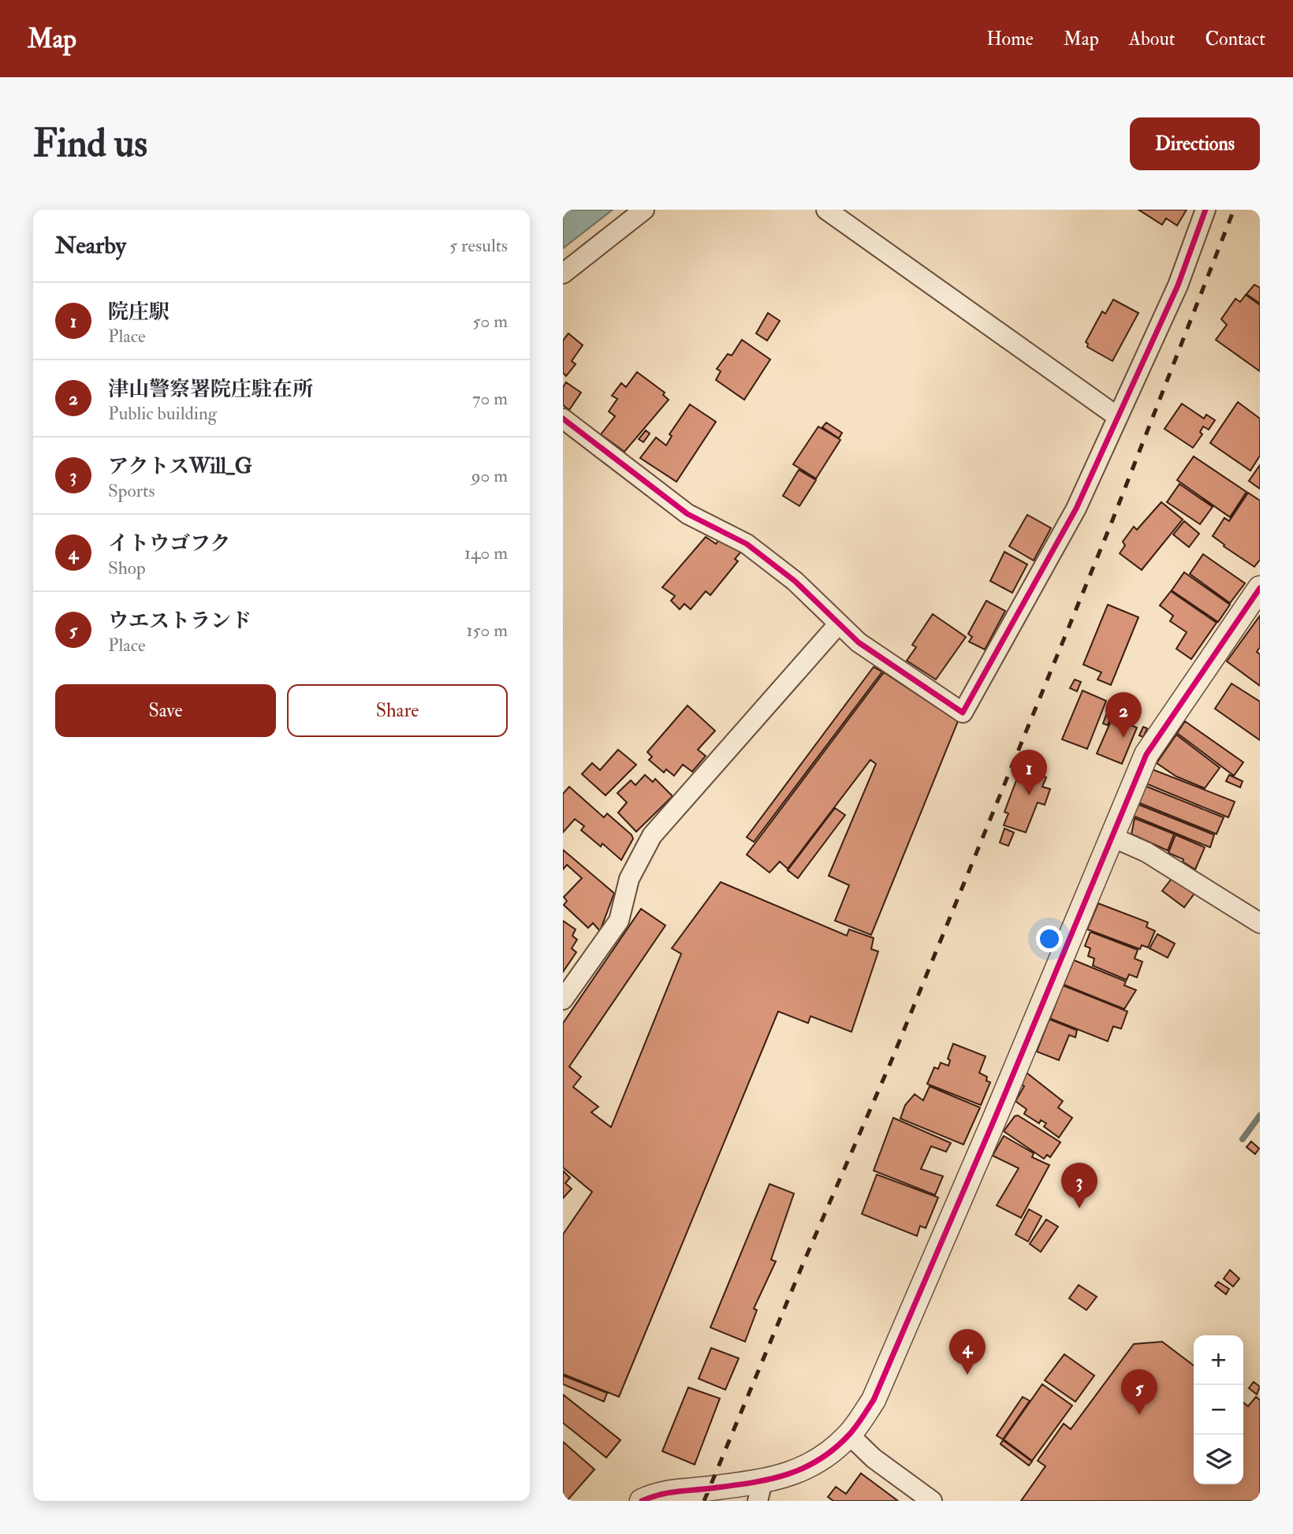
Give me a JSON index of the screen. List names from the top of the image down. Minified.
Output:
{"page":{"header":"Map","nav":["Home","Map","About","Contact"],"buttons":["Directions",["Save","Share"]],"title":"Find us","heading":["Nearby","5 results"],"list":[{"mark":"1","name":"院庄駅","note":"Place","value":"50 m"},{"mark":"2","name":"津山警察署院庄駐在所","note":"Public building","value":"70 m"},{"mark":"3","name":"アクトスWill_G","note":"Sports","value":"90 m"},{"mark":"4","name":"イトウゴフク","note":"Shop","value":"140 m"},{"mark":"5","name":"ウエストランド","note":"Place","value":"150 m"}],"pins":["2","1","3","4","5"],"map_buttons":["+","−"]}}
